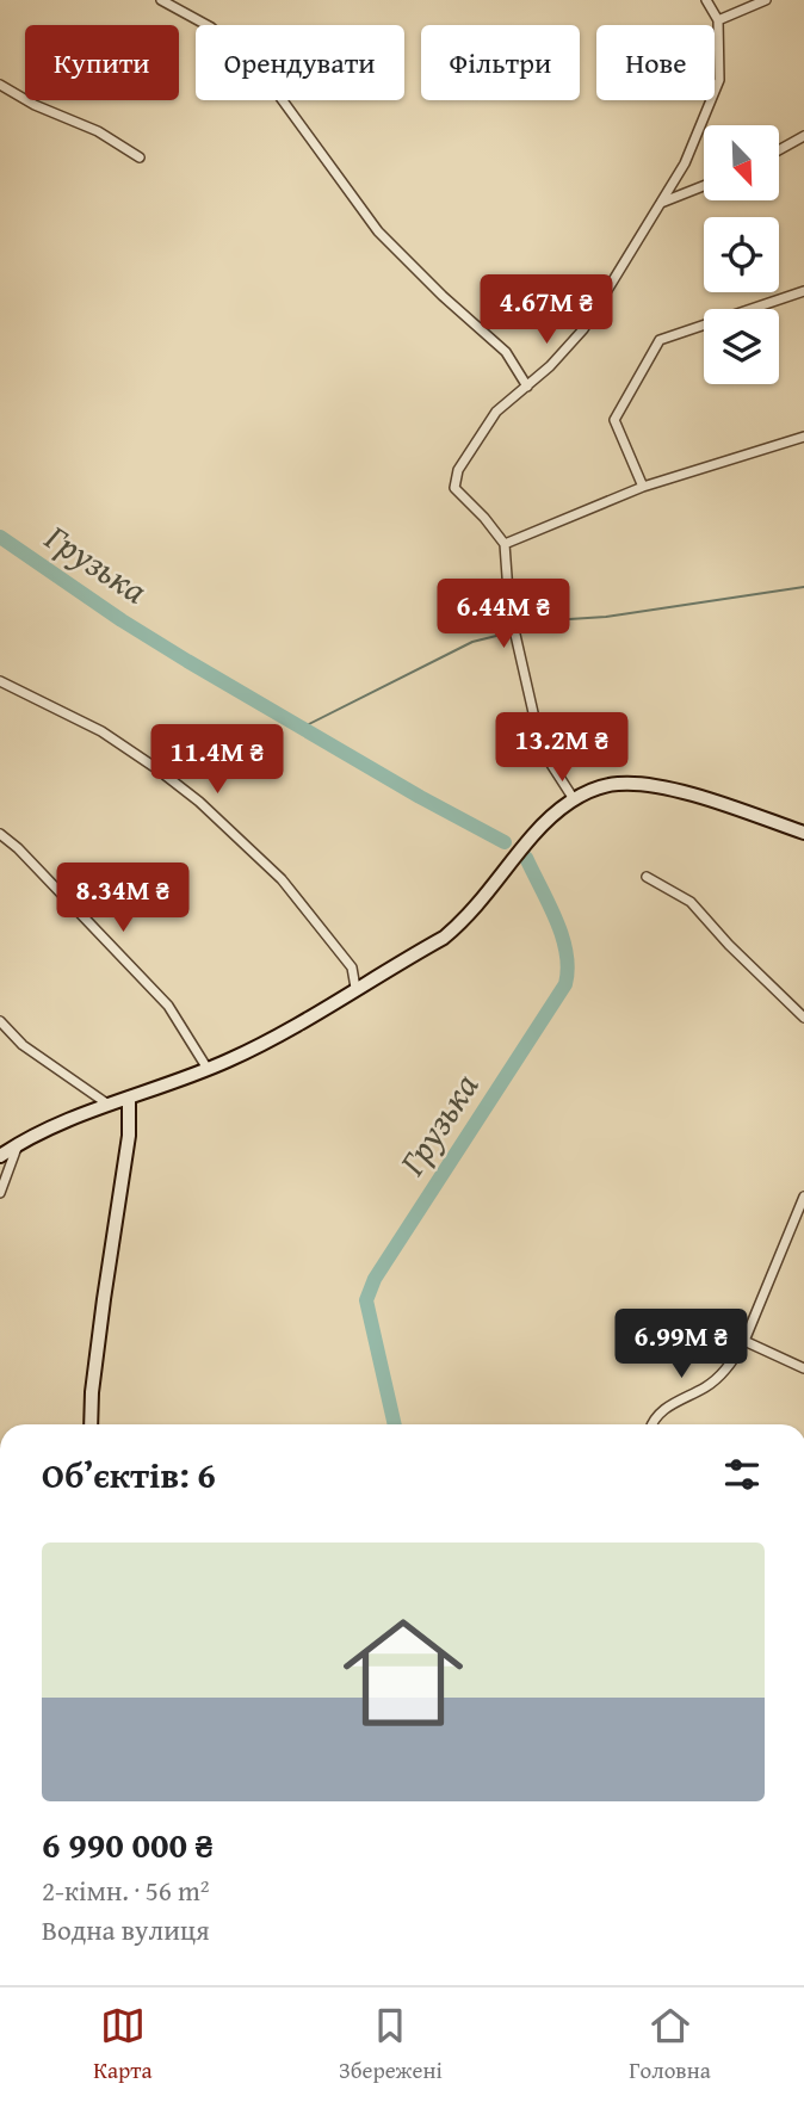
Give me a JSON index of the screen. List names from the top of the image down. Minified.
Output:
{"water":["Грузька"],"north":"bottom right","page":{"chip":["Купити","Орендувати","Фільтри","Нове"],"price":["4.67M ₴","6.44M ₴","13.2M ₴","11.4M ₴","8.34M ₴","6.99M ₴"],"heading":"Об’єктів: 6","list":[{"name":"6 990 000 ₴","note":"2-кімн. · 56 m² · Водна вулиця"}],"tabs":["Карта","Збережені","Головна"]}}
